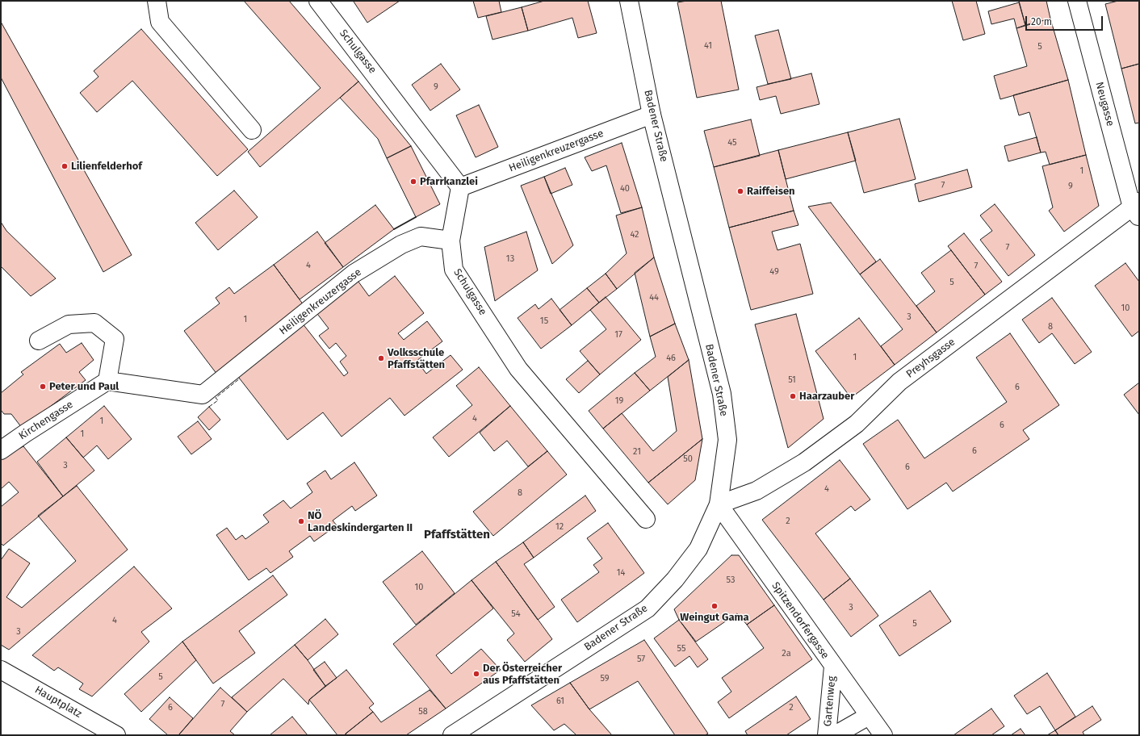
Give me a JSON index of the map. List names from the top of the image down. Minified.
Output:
{"streets":{"street":["Schulgasse","Neugasse","Badener Straße","Heiligenkreuzergasse","Preyhsgasse","Kirchengasse","Spitzendorfergasse","Gartenweg","Hauptplatz"]},"crossings":[["Schulgasse","Heiligenkreuzergasse"],["Neugasse","Preyhsgasse"],["Badener Straße","Heiligenkreuzergasse"],["Badener Straße","Preyhsgasse"],["Badener Straße","Spitzendorfergasse"],["Heiligenkreuzergasse","Kirchengasse"],["Preyhsgasse","Spitzendorfergasse"],["Spitzendorfergasse","Gartenweg"]],"districts":["Pfaffstätten"],"places":["Lilienfelderhof","Pfarrkanzlei","Raiffeisen","Volksschule Pfaffstätten","Peter und Paul","Haarzauber","NÖ Landeskindergarten II","Weingut Gama","Der Österreicher aus Pfaffstätten"],"house_numbers":["41","5","9","45","1","7","9","40","42","7","13","4","7","49","5","44","10","3","1","15","8","17","1","46","51","6","19","4","1","6","1","6","21","50","3","6","4","8","2","12","14","53","10","3","54","4","5","3","55","2a","57","5","59","61","7","6","2","58"],"scale_bar":"20 m"}
